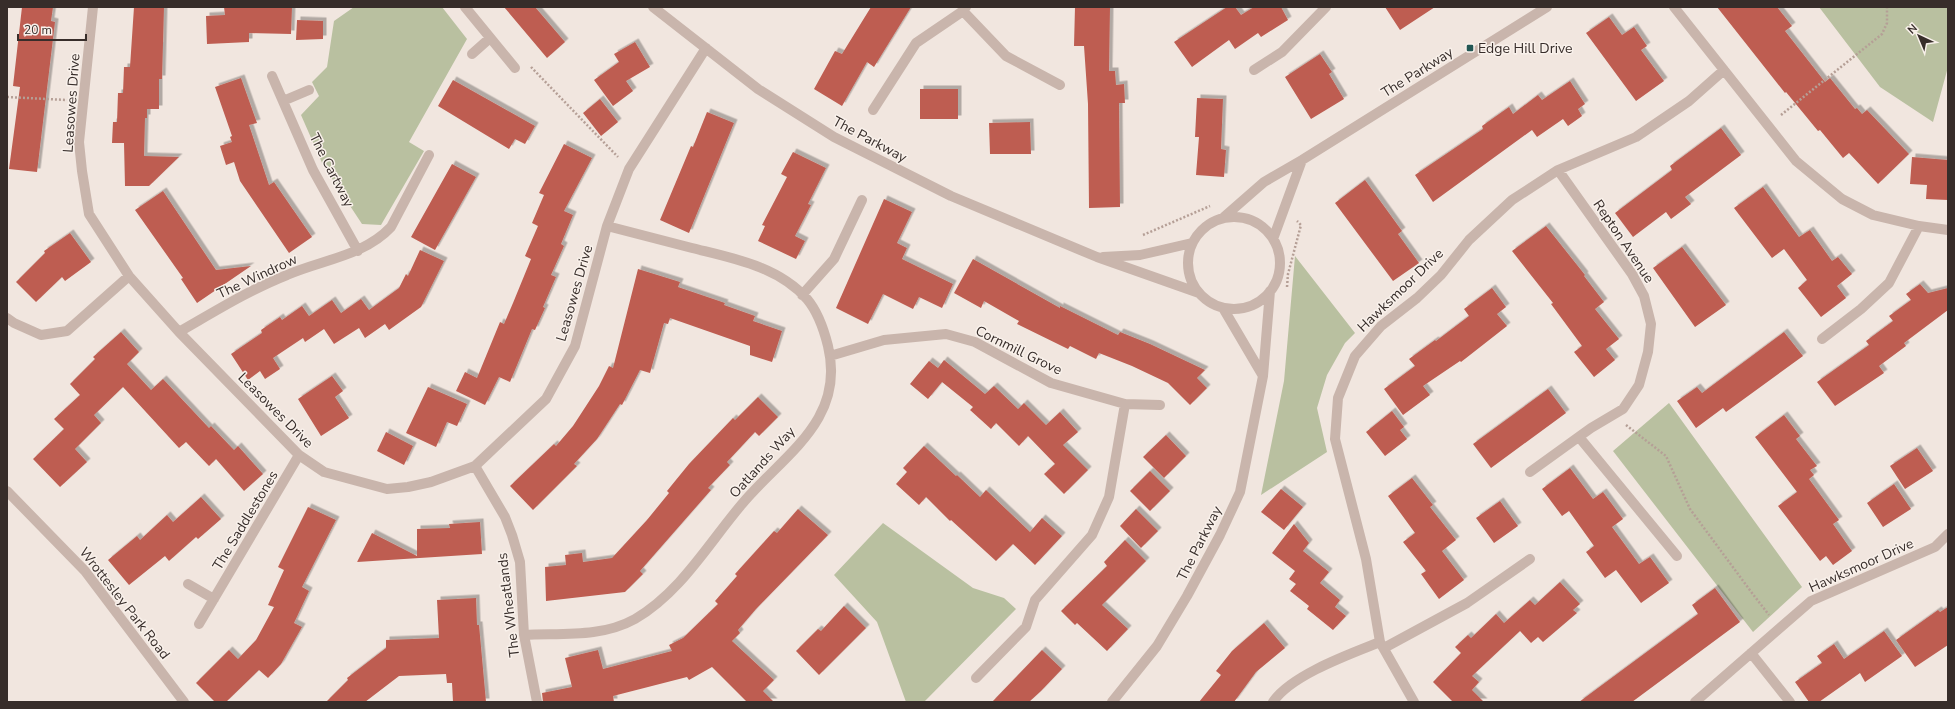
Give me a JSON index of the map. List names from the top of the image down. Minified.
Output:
{"streets":{"street":["The Parkway","Leasowes Drive","The Cartway","Repton Avenue","The Windrow","Hawksmoor Drive","Cornmill Grove","Oatlands Way","The Saddlestones","Wrottesley Park Road","The Wheatlands"]},"crossings":[["The Parkway","Leasowes Drive"],["Leasowes Drive","The Windrow"],["Leasowes Drive","Oatlands Way"],["Leasowes Drive","The Saddlestones"],["Leasowes Drive","The Wheatlands"],["The Cartway","The Windrow"],["Repton Avenue","Hawksmoor Drive"],["Cornmill Grove","Oatlands Way"],["Oatlands Way","The Wheatlands"]],"places":{"transit":["Edge Hill Drive"]},"scale_bar":"20 m","north":"top left"}
